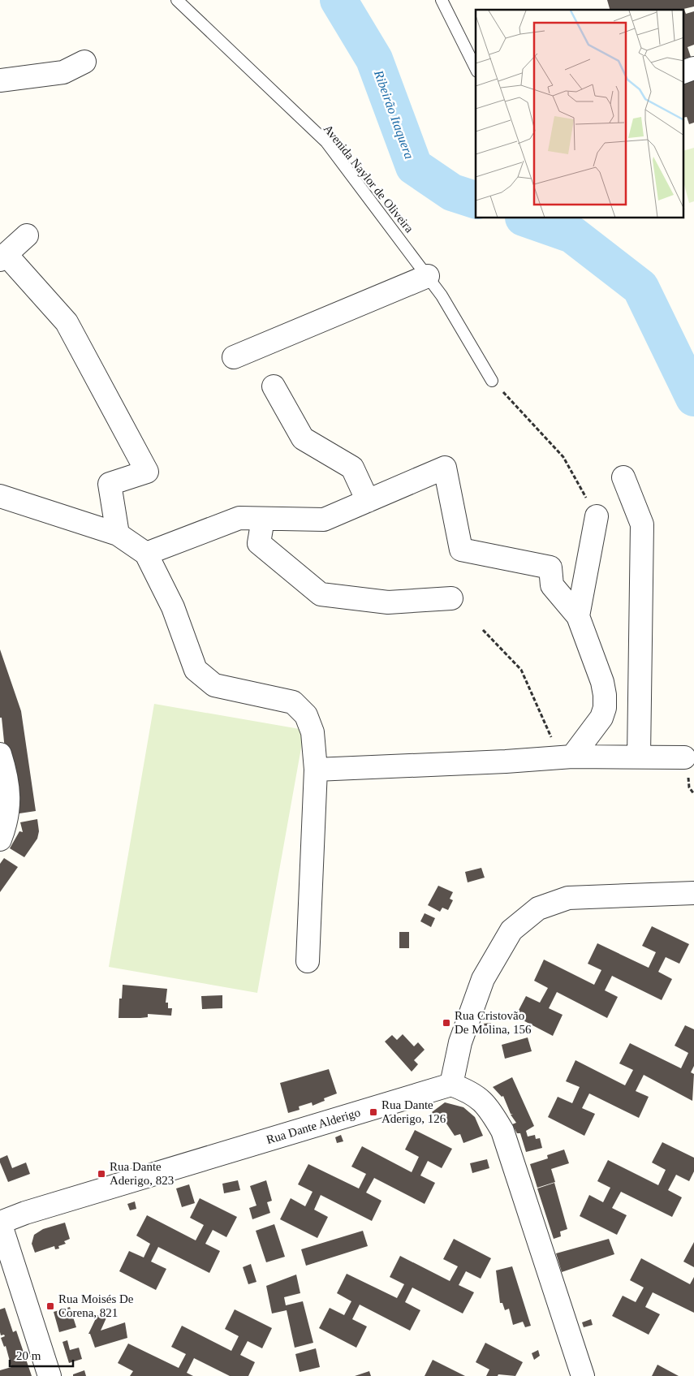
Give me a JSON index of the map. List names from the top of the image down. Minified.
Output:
{"streets":{"street":["Rua Dante Alderigo"],"lane":["Avenida Naylor de Oliveira"]},"water":["Ribeirão Itaquera"],"places":{"transit":["Rua Cristovão De Molina, 156","Rua Dante Aderigo, 126","Rua Dante Aderigo, 823","Rua Moisés De Corena, 821"]},"scale_bar":"20 m"}
